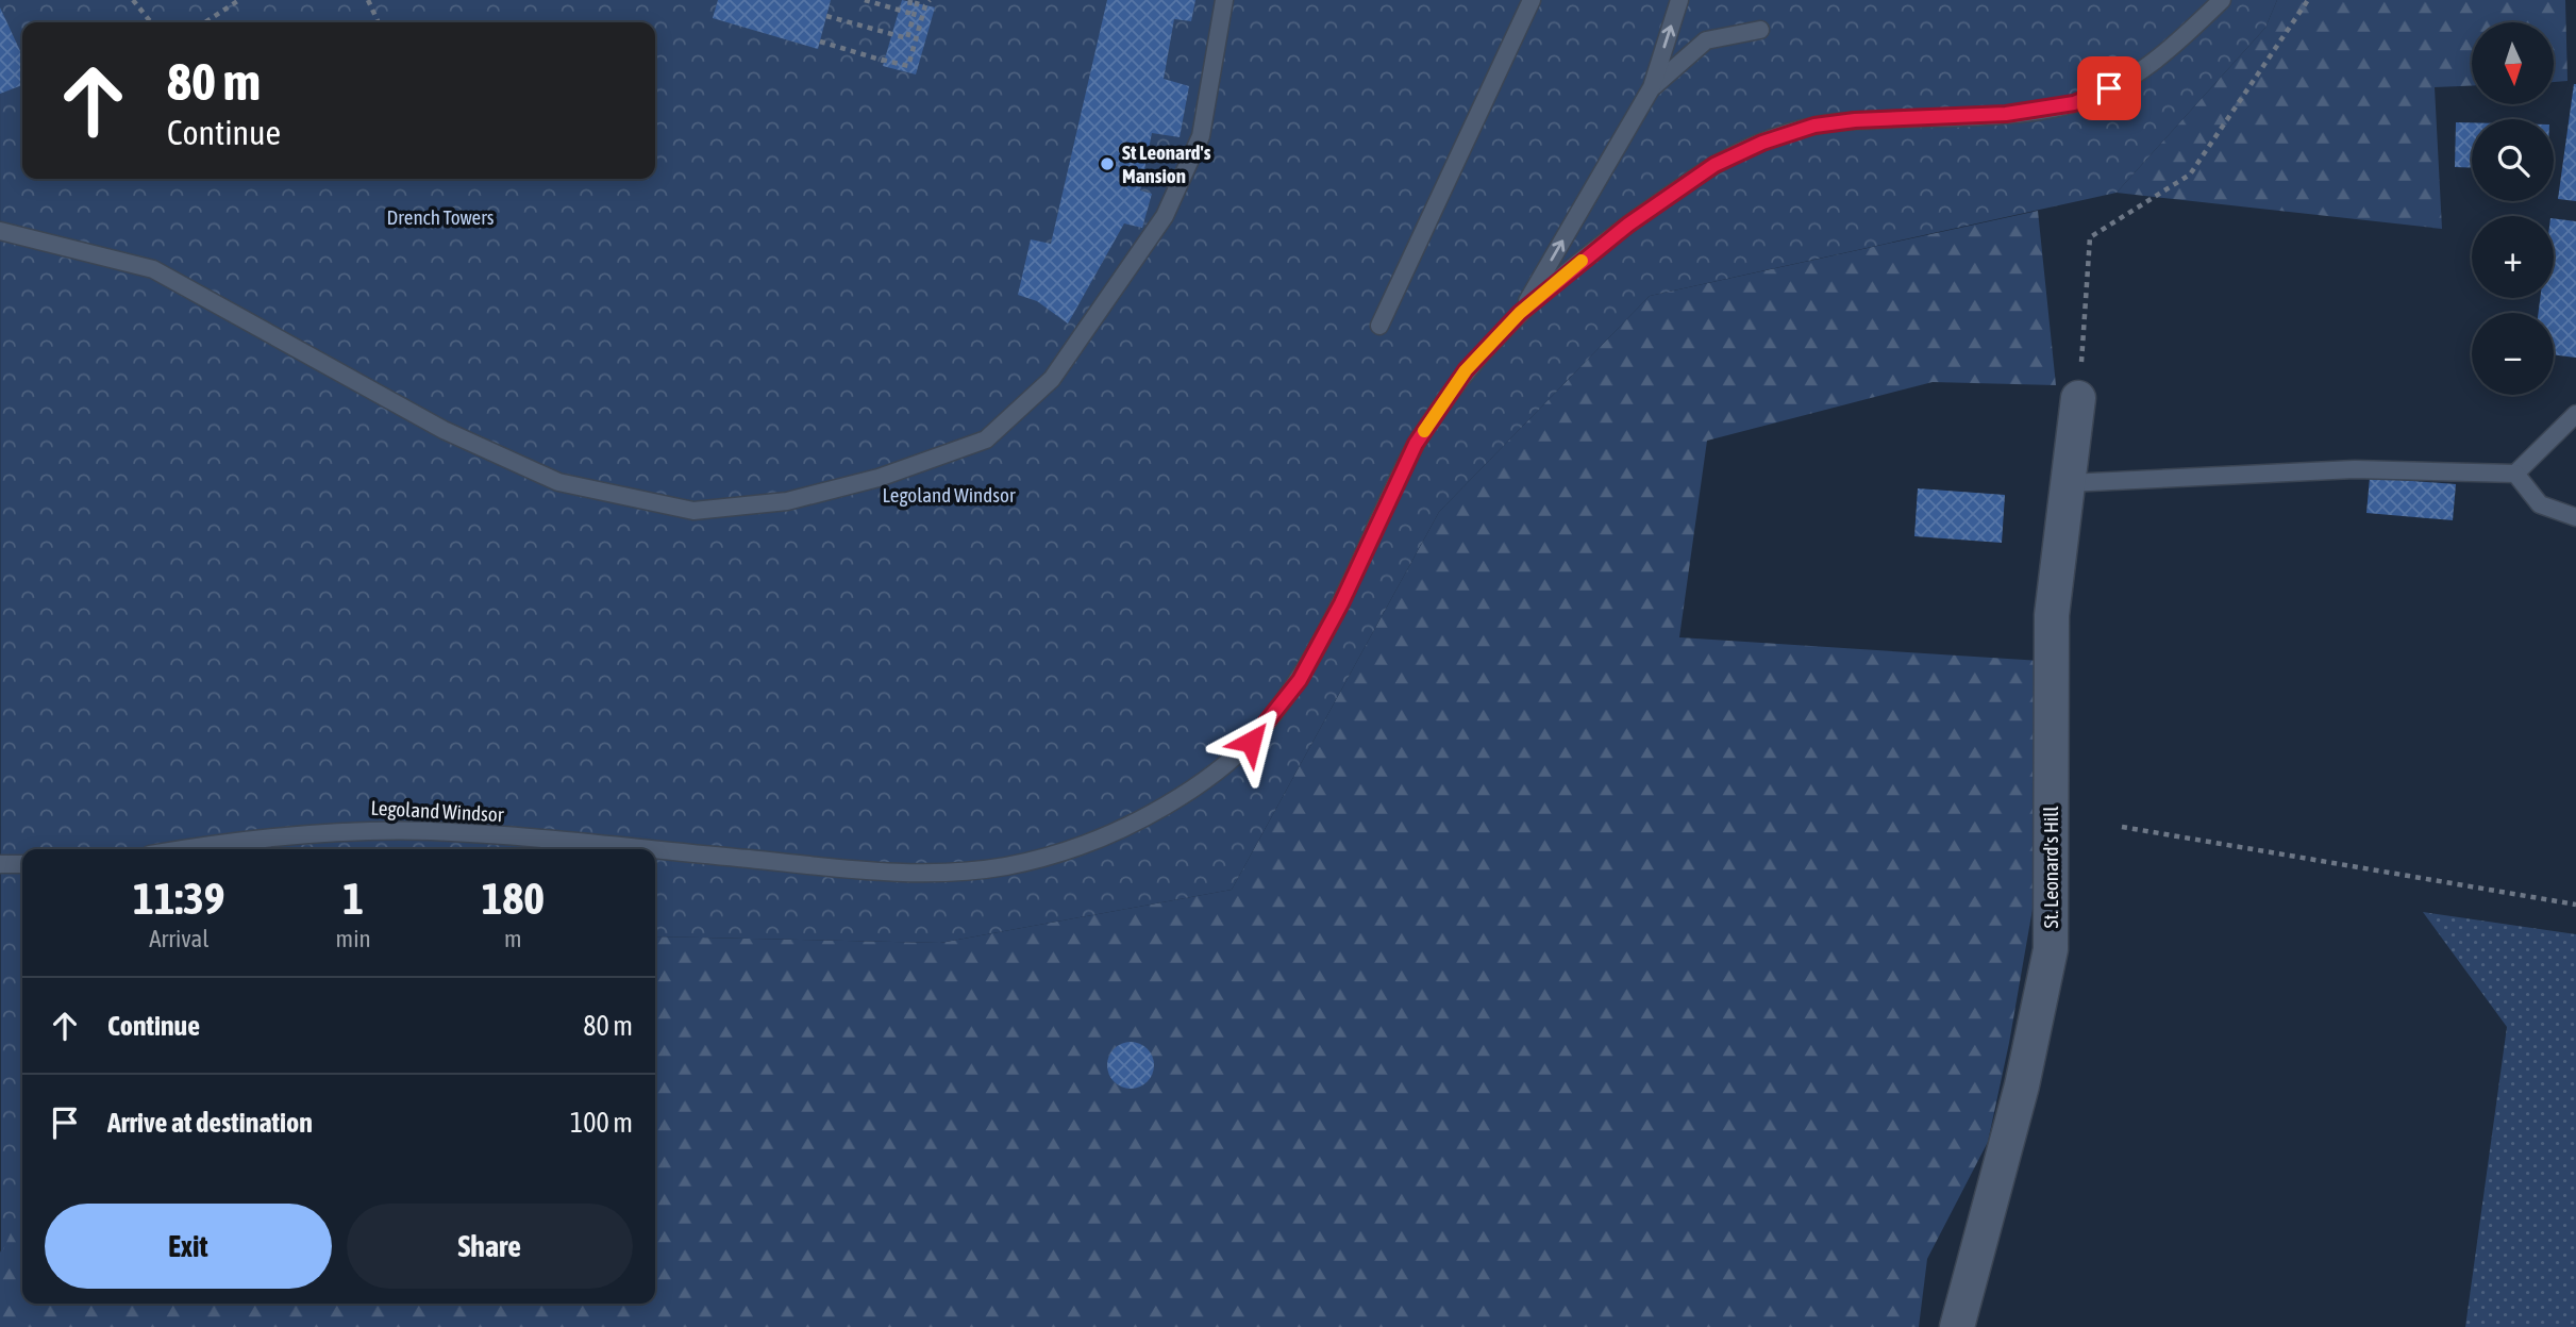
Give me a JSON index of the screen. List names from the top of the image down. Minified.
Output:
{"streets":{"street":["St. Leonard's Hill"],"lane":["Legoland Windsor"]},"parks":["Drench Towers","Legoland Windsor"],"places":["St Leonard's Mansion"],"north":"bottom","page":{"map_buttons":["+","−"],"turn":["80 m","Continue"],"eta":["11:39","Arrival","1","min","180","m"],"list":[{"name":"Continue","value":"80 m"},{"name":"Arrive at destination","value":"100 m"}],"buttons":["Exit","Share"]}}
